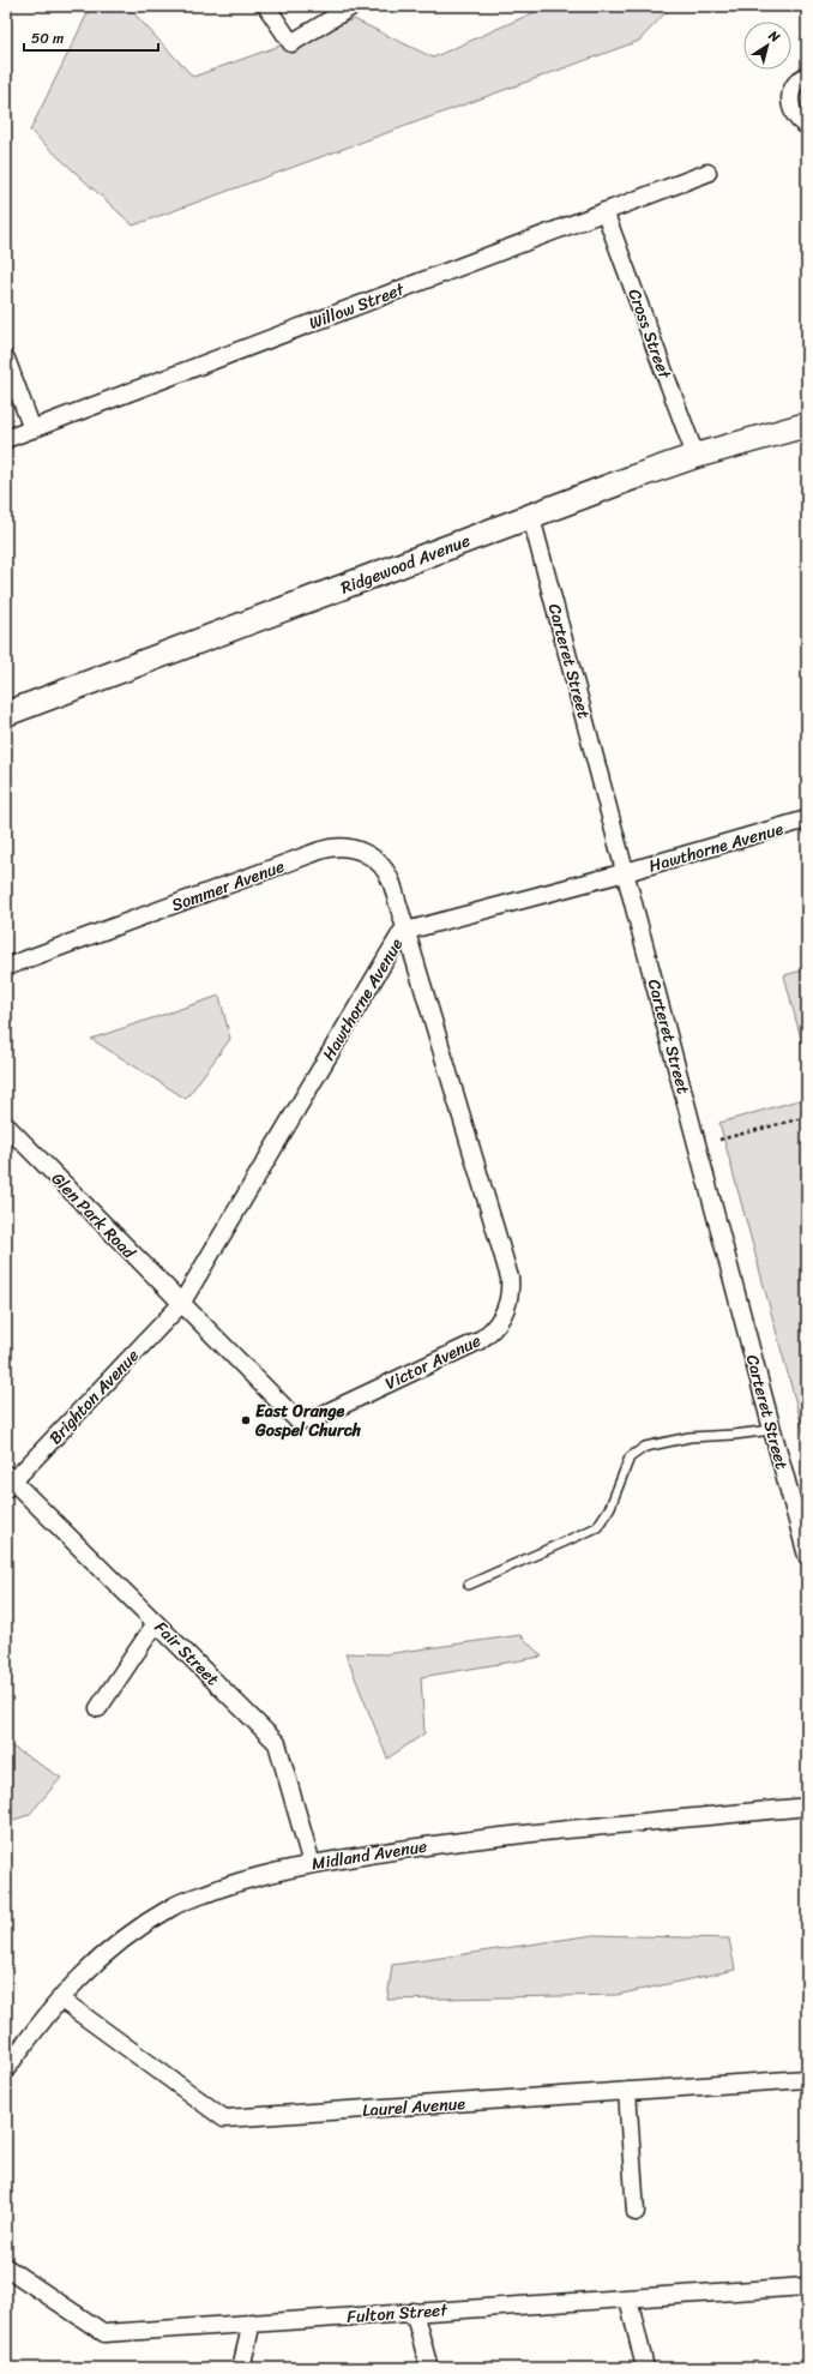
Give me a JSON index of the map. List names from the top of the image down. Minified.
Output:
{"streets":{"street":["Willow Street","Cross Street","Ridgewood Avenue","Carteret Street","Hawthorne Avenue","Sommer Avenue","Glen Park Road","Victor Avenue","Brighton Avenue","Fair Street","Midland Avenue","Laurel Avenue","Fulton Street"]},"crossings":[["Willow Street","Cross Street"],["Cross Street","Ridgewood Avenue"],["Ridgewood Avenue","Carteret Street"],["Carteret Street","Hawthorne Avenue"],["Hawthorne Avenue","Sommer Avenue"],["Hawthorne Avenue","Glen Park Road"],["Hawthorne Avenue","Victor Avenue"],["Hawthorne Avenue","Brighton Avenue"],["Sommer Avenue","Victor Avenue"],["Glen Park Road","Victor Avenue"],["Glen Park Road","Brighton Avenue"],["Victor Avenue","Brighton Avenue"],["Brighton Avenue","Fair Street"],["Fair Street","Midland Avenue"],["Midland Avenue","Laurel Avenue"]],"places":["East Orange Gospel Church"],"scale_bar":"50 m","north":"top right"}
